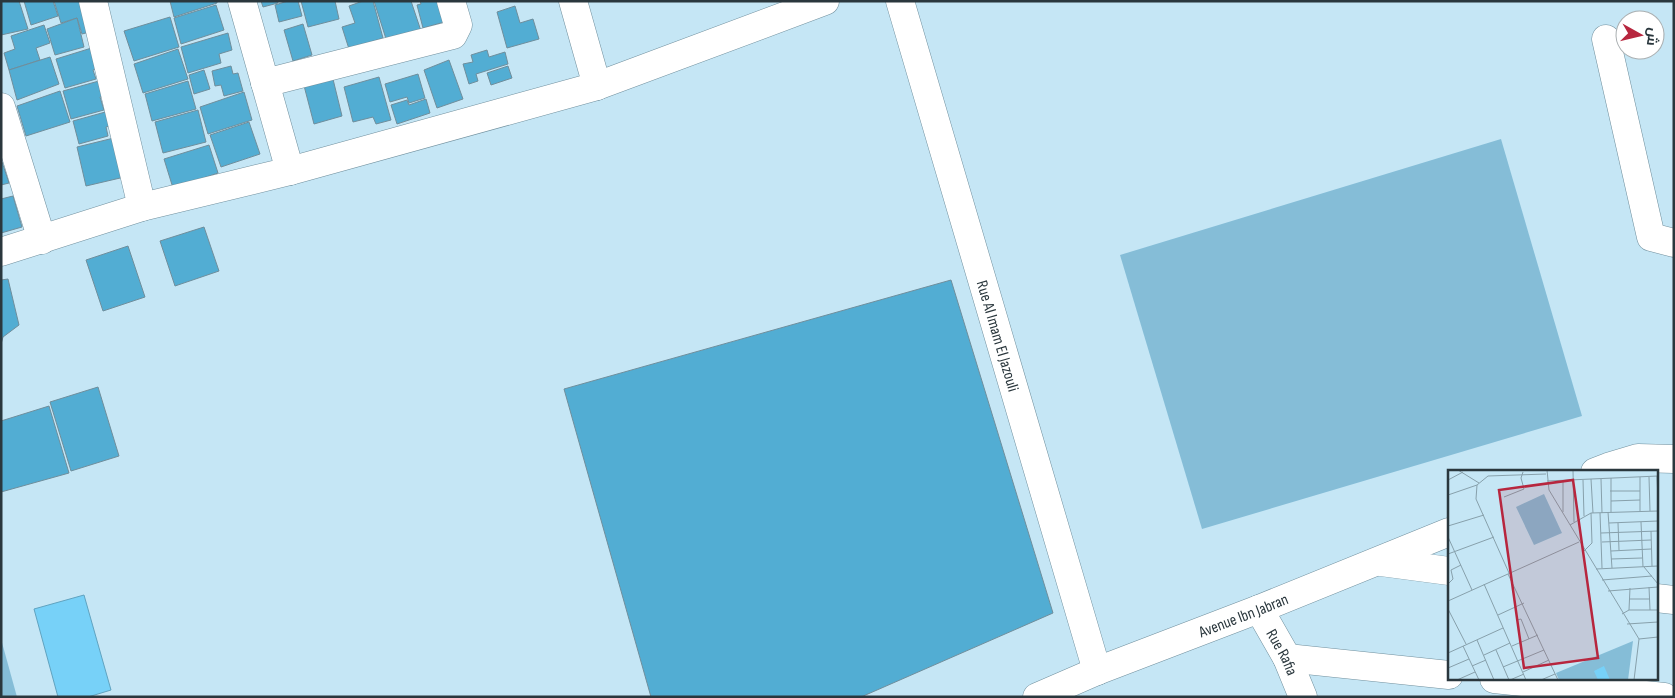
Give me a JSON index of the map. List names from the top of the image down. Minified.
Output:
{"streets":{"street":["Rue Al Imam El Jazouli","Avenue Ibn Jabran","Rue Rafia"]},"crossings":[["Rue Al Imam El Jazouli","Avenue Ibn Jabran"],["Avenue Ibn Jabran","Rue Rafia"]],"north":"right"}
